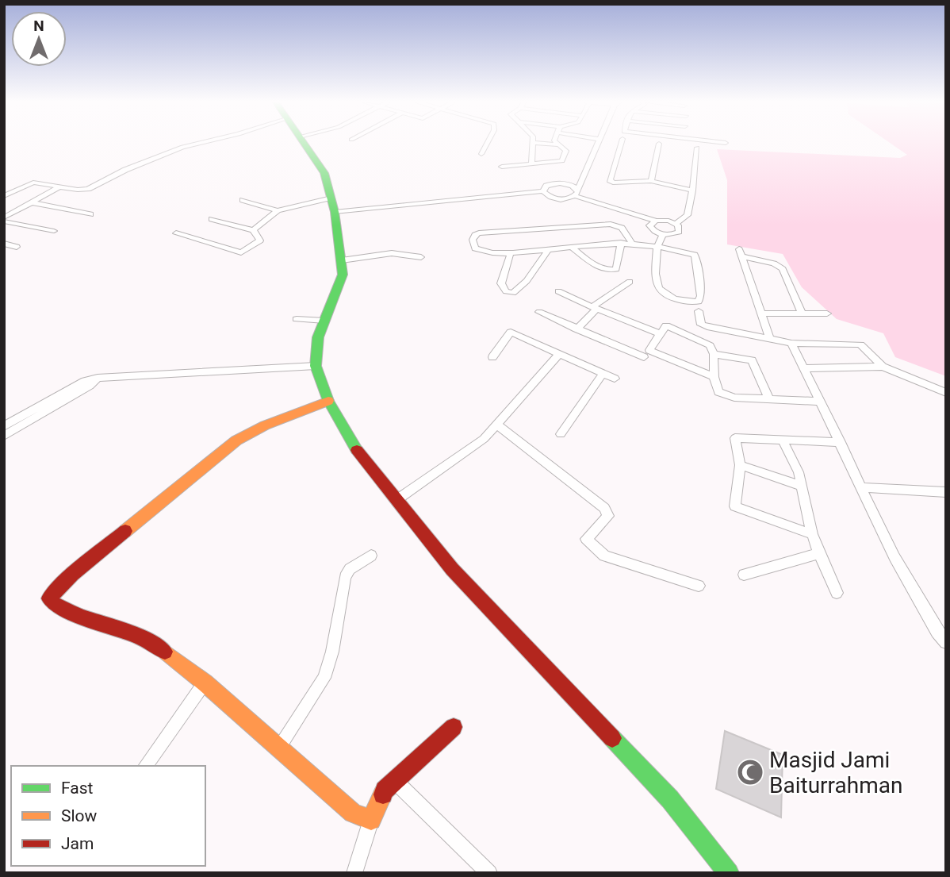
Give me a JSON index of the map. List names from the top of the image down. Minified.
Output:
{"places":{"mosque":["Masjid Jami Baiturrahman"]},"legend":["Fast","Slow","Jam"],"north":"top"}
